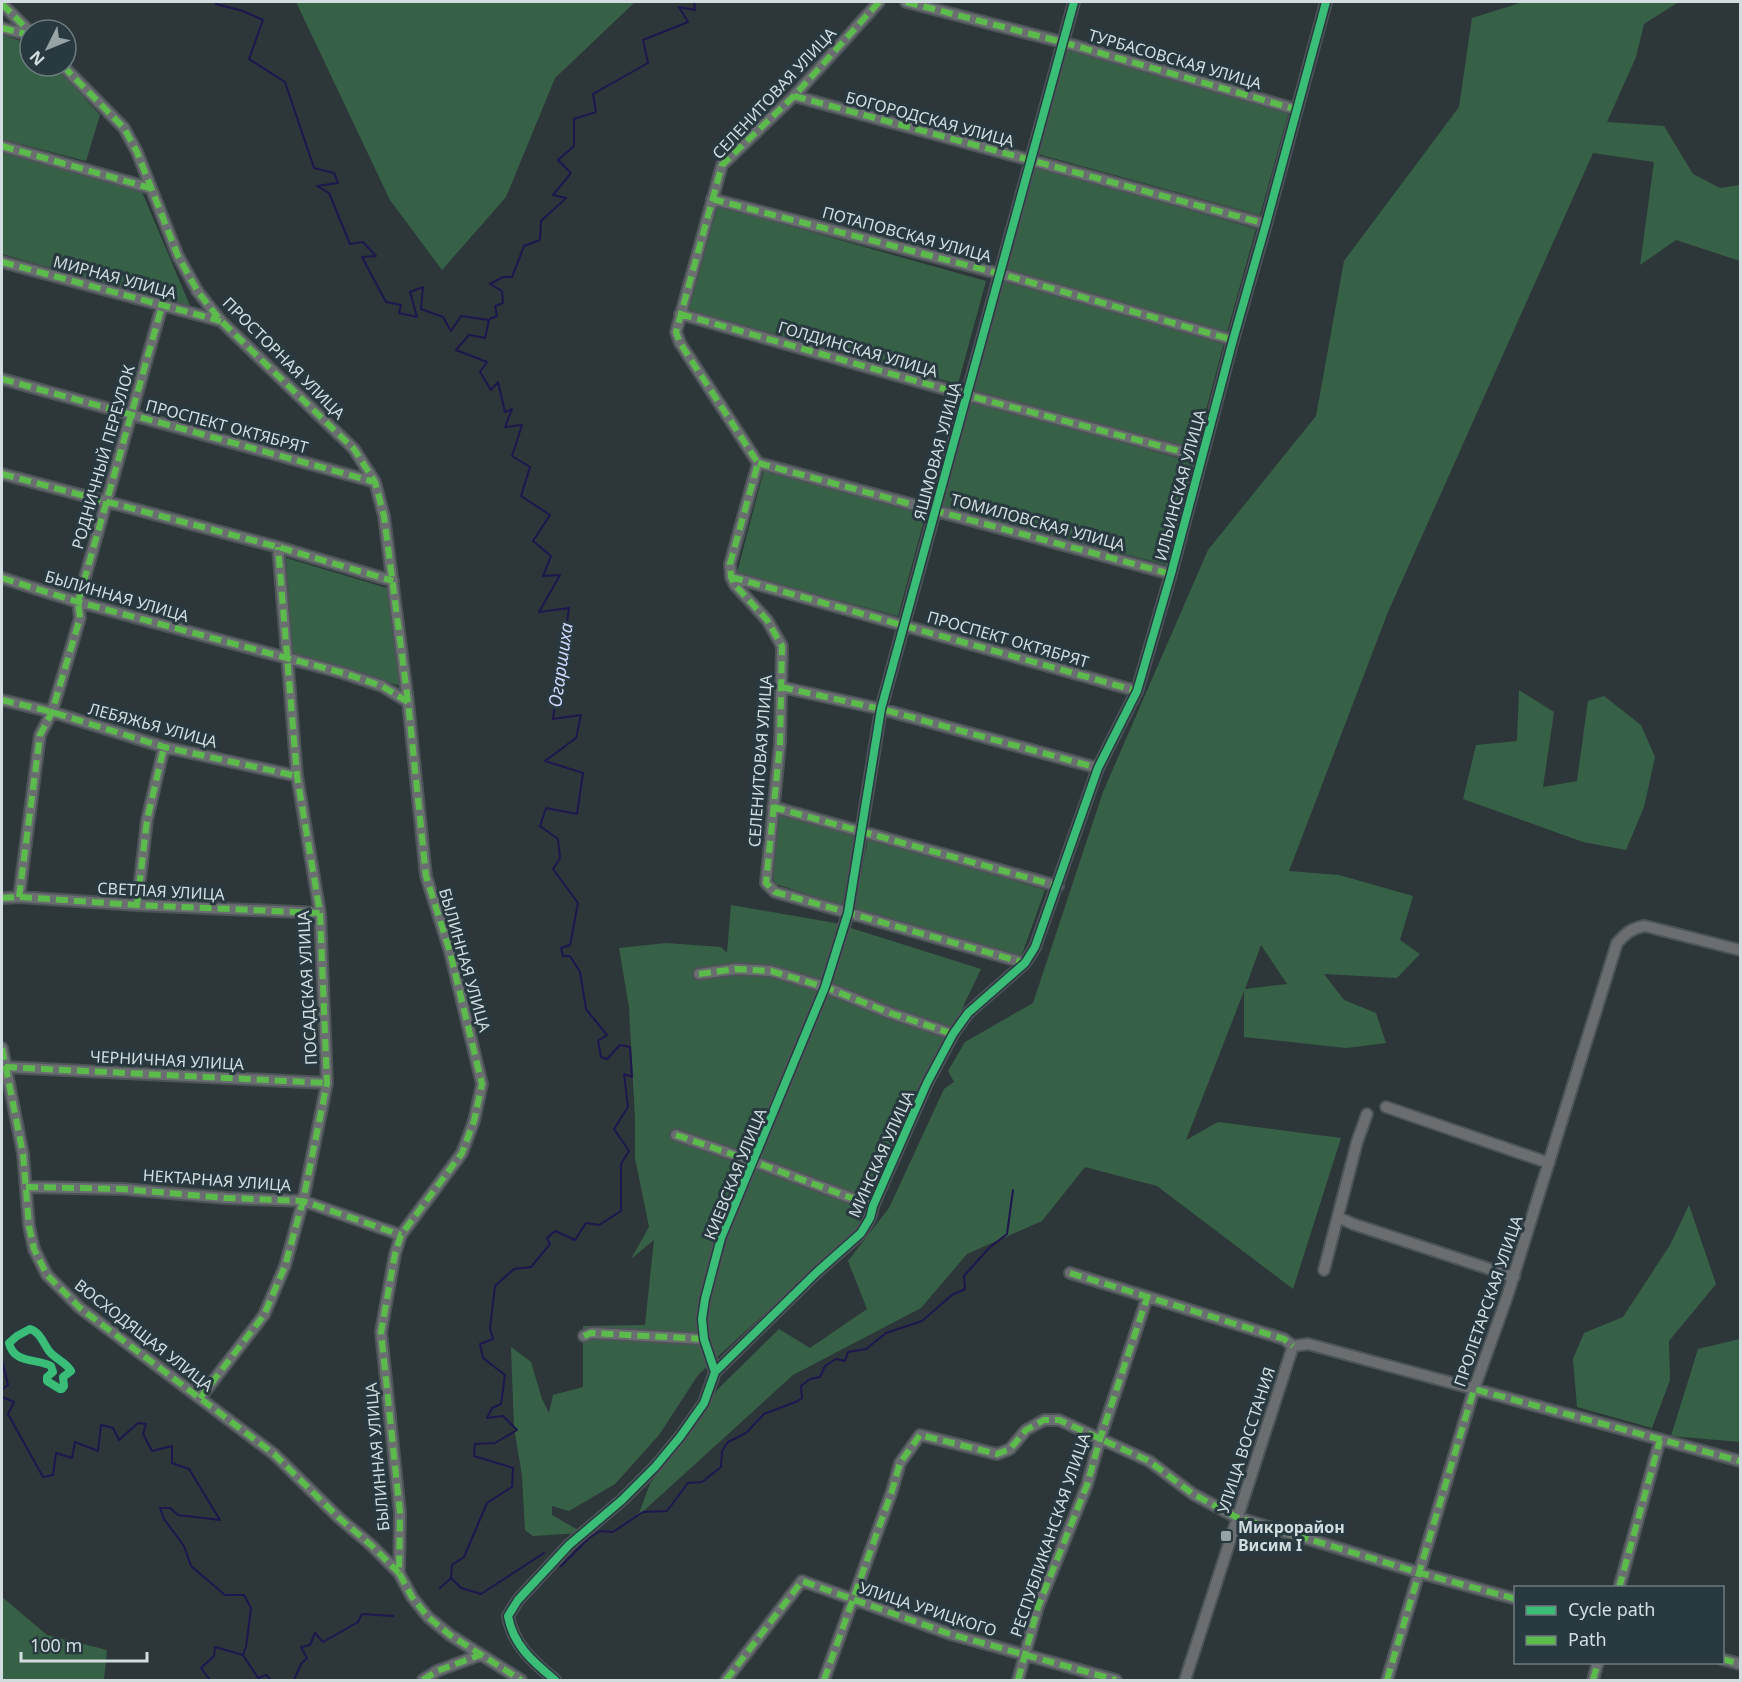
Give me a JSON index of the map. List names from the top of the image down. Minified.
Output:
{"streets":{"street":["ТУРБАСОВСКАЯ УЛИЦА","СЕЛЕНИТОВАЯ УЛИЦА","БОГОРОДСКАЯ УЛИЦА","ПОТАПОВСКАЯ УЛИЦА","МИРНАЯ УЛИЦА","ГОЛДИНСКАЯ УЛИЦА","ПРОСТОРНАЯ УЛИЦА","ПРОСПЕКТ ОКТЯБРЯТ","ЯШМОВАЯ УЛИЦА","РОДНИЧНЫЙ ПЕРЕУЛОК","ИЛЬИНСКАЯ УЛИЦА","ТОМИЛОВСКАЯ УЛИЦА","БЫЛИННАЯ УЛИЦА","ЛЕБЯЖЬЯ УЛИЦА","СВЕТЛАЯ УЛИЦА","ПОСАДСКАЯ УЛИЦА","ЧЕРНИЧНАЯ УЛИЦА","МИНСКАЯ УЛИЦА","КИЕВСКАЯ УЛИЦА","НЕКТАРНАЯ УЛИЦА","ПРОЛЕТАРСКАЯ УЛИЦА","ВОСХОДЯЩАЯ УЛИЦА","УЛИЦА ВОССТАНИЯ","РЕСПУБЛИКАНСКАЯ УЛИЦА","УЛИЦА УРИЦКОГО"]},"crossings":[["ТУРБАСОВСКАЯ УЛИЦА","ЯШМОВАЯ УЛИЦА"],["ТУРБАСОВСКАЯ УЛИЦА","ИЛЬИНСКАЯ УЛИЦА"],["СЕЛЕНИТОВАЯ УЛИЦА","БОГОРОДСКАЯ УЛИЦА"],["СЕЛЕНИТОВАЯ УЛИЦА","ПОТАПОВСКАЯ УЛИЦА"],["СЕЛЕНИТОВАЯ УЛИЦА","ГОЛДИНСКАЯ УЛИЦА"],["СЕЛЕНИТОВАЯ УЛИЦА","ПРОСПЕКТ ОКТЯБРЯТ"],["СЕЛЕНИТОВАЯ УЛИЦА","ЯШМОВАЯ УЛИЦА"],["СЕЛЕНИТОВАЯ УЛИЦА","ТОМИЛОВСКАЯ УЛИЦА"],["СЕЛЕНИТОВАЯ УЛИЦА","КИЕВСКАЯ УЛИЦА"],["БОГОРОДСКАЯ УЛИЦА","ЯШМОВАЯ УЛИЦА"],["БОГОРОДСКАЯ УЛИЦА","ИЛЬИНСКАЯ УЛИЦА"],["ПОТАПОВСКАЯ УЛИЦА","ЯШМОВАЯ УЛИЦА"],["ПОТАПОВСКАЯ УЛИЦА","ИЛЬИНСКАЯ УЛИЦА"],["МИРНАЯ УЛИЦА","ПРОСТОРНАЯ УЛИЦА"],["МИРНАЯ УЛИЦА","РОДНИЧНЫЙ ПЕРЕУЛОК"],["ГОЛДИНСКАЯ УЛИЦА","ЯШМОВАЯ УЛИЦА"],["ГОЛДИНСКАЯ УЛИЦА","ИЛЬИНСКАЯ УЛИЦА"],["ПРОСТОРНАЯ УЛИЦА","ПРОСПЕКТ ОКТЯБРЯТ"],["ПРОСТОРНАЯ УЛИЦА","БЫЛИННАЯ УЛИЦА"],["ПРОСПЕКТ ОКТЯБРЯТ","ЯШМОВАЯ УЛИЦА"],["ПРОСПЕКТ ОКТЯБРЯТ","РОДНИЧНЫЙ ПЕРЕУЛОК"],["ПРОСПЕКТ ОКТЯБРЯТ","ИЛЬИНСКАЯ УЛИЦА"],["ЯШМОВАЯ УЛИЦА","ТОМИЛОВСКАЯ УЛИЦА"],["ЯШМОВАЯ УЛИЦА","КИЕВСКАЯ УЛИЦА"],["РОДНИЧНЫЙ ПЕРЕУЛОК","БЫЛИННАЯ УЛИЦА"],["РОДНИЧНЫЙ ПЕРЕУЛОК","ЛЕБЯЖЬЯ УЛИЦА"],["РОДНИЧНЫЙ ПЕРЕУЛОК","СВЕТЛАЯ УЛИЦА"],["ИЛЬИНСКАЯ УЛИЦА","ТОМИЛОВСКАЯ УЛИЦА"],["ИЛЬИНСКАЯ УЛИЦА","МИНСКАЯ УЛИЦА"],["БЫЛИННАЯ УЛИЦА","ПОСАДСКАЯ УЛИЦА"],["БЫЛИННАЯ УЛИЦА","НЕКТАРНАЯ УЛИЦА"],["БЫЛИННАЯ УЛИЦА","ВОСХОДЯЩАЯ УЛИЦА"],["ЛЕБЯЖЬЯ УЛИЦА","ПОСАДСКАЯ УЛИЦА"],["СВЕТЛАЯ УЛИЦА","ПОСАДСКАЯ УЛИЦА"],["ПОСАДСКАЯ УЛИЦА","ЧЕРНИЧНАЯ УЛИЦА"],["ПОСАДСКАЯ УЛИЦА","НЕКТАРНАЯ УЛИЦА"],["ПОСАДСКАЯ УЛИЦА","ВОСХОДЯЩАЯ УЛИЦА"],["ЧЕРНИЧНАЯ УЛИЦА","ВОСХОДЯЩАЯ УЛИЦА"],["МИНСКАЯ УЛИЦА","КИЕВСКАЯ УЛИЦА"],["НЕКТАРНАЯ УЛИЦА","ВОСХОДЯЩАЯ УЛИЦА"],["РЕСПУБЛИКАНСКАЯ УЛИЦА","УЛИЦА УРИЦКОГО"]],"water":["Огаршиха"],"places":{"transit":["Микрорайон Висим I"]},"legend":["Cycle path","Path"],"scale_bar":"100 m","north":"bottom left"}
